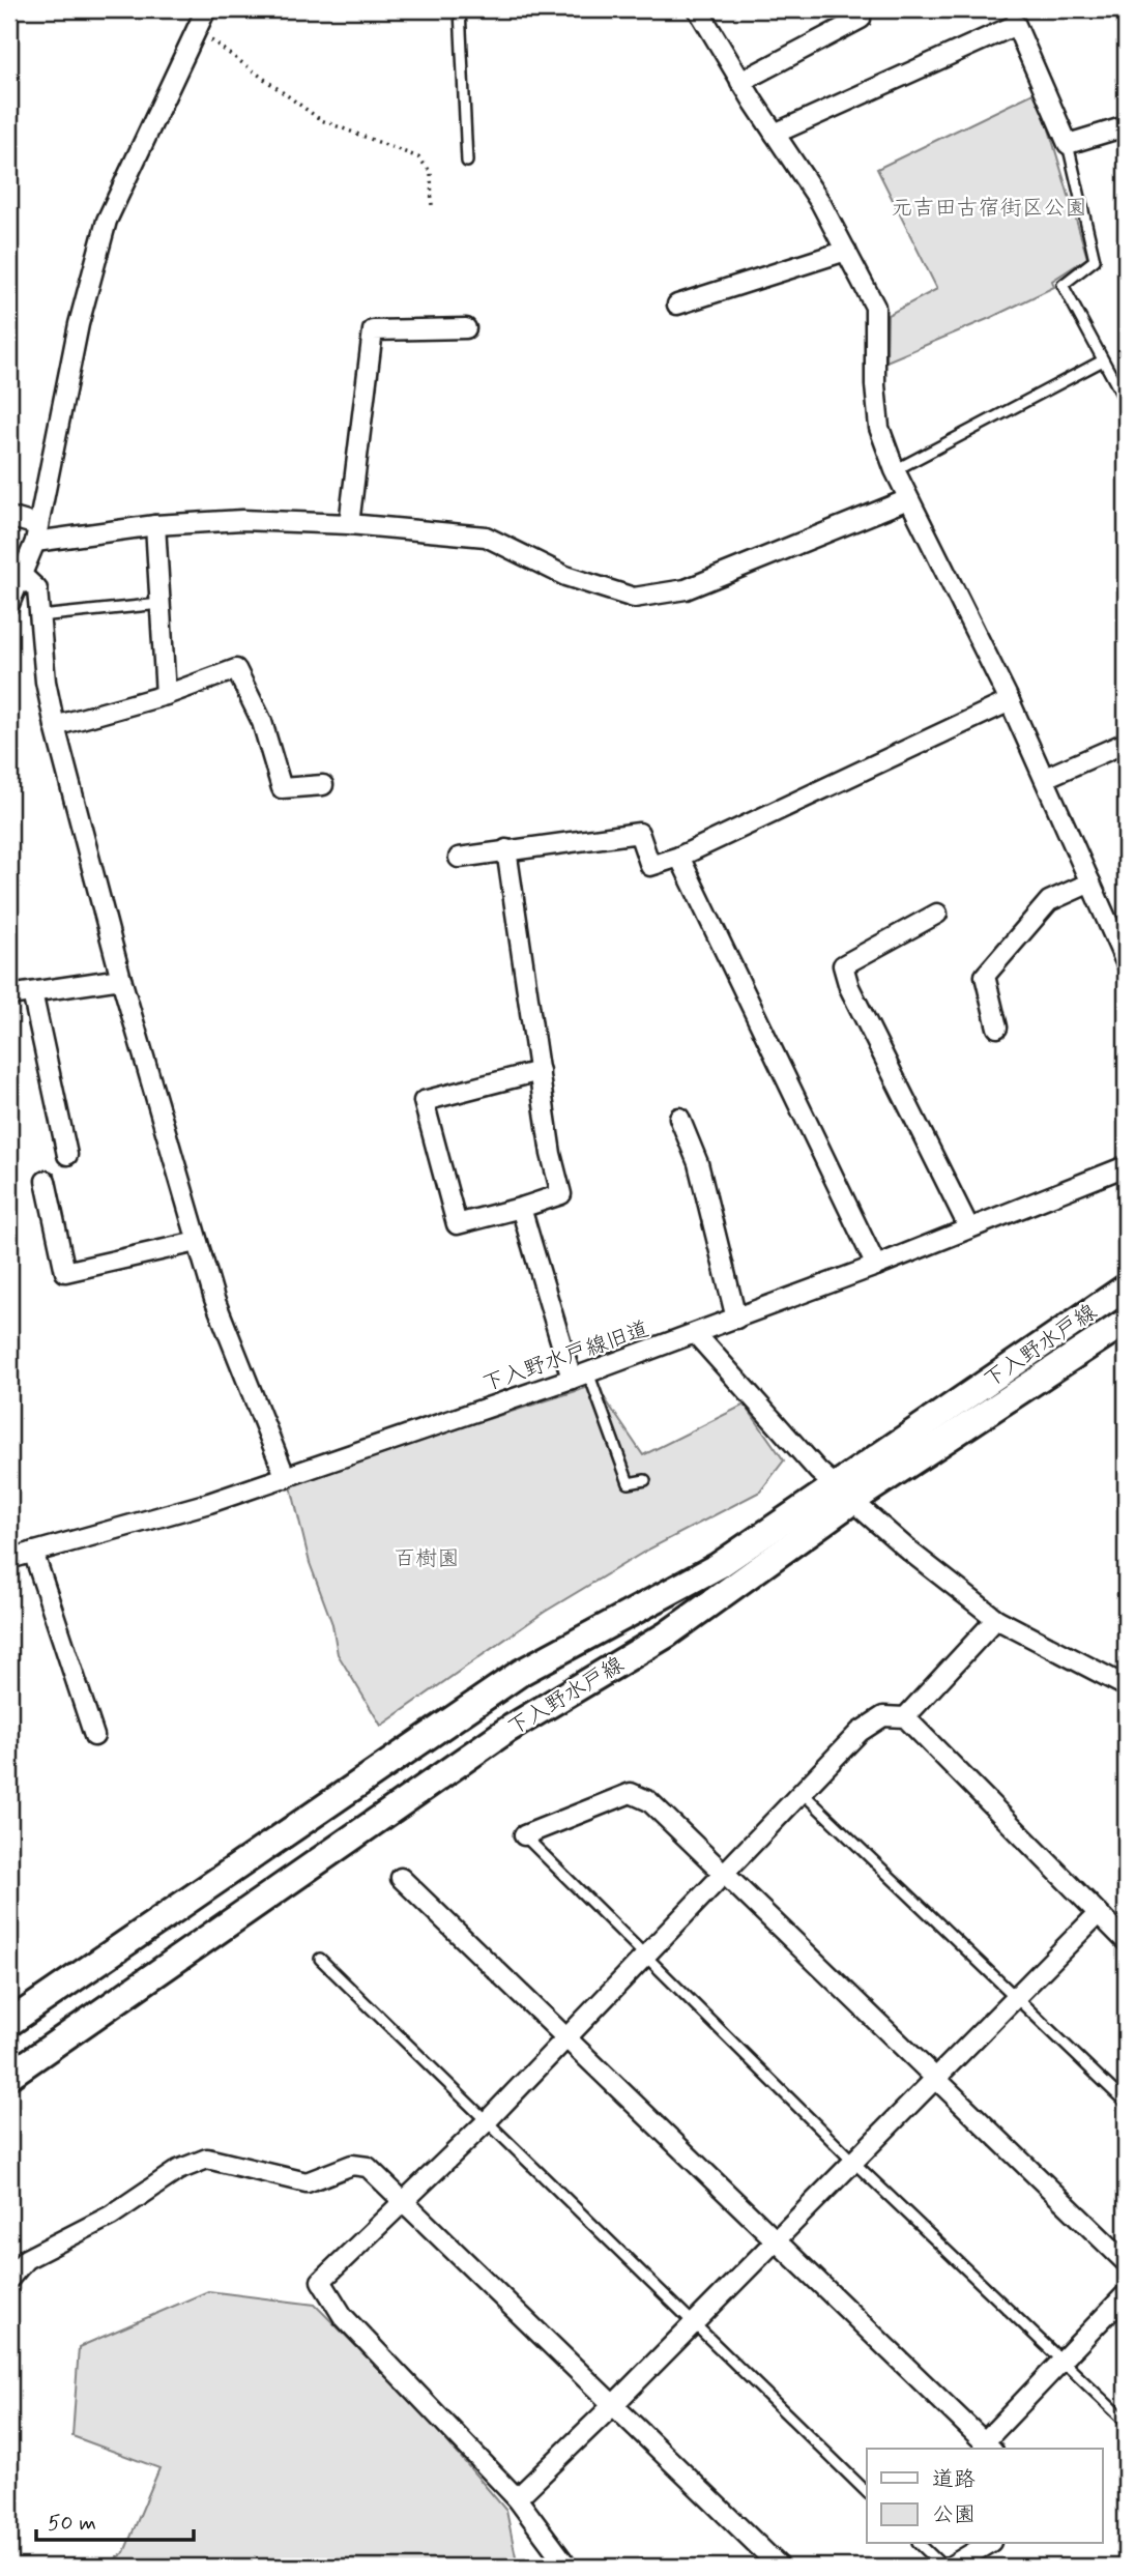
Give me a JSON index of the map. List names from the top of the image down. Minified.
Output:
{"streets":{"main road":["下入野水戸線"],"street":["下入野水戸線旧道"]},"parks":["元吉田古宿街区公園","百樹園"],"legend":["道路","公園"],"scale_bar":"50 m"}
